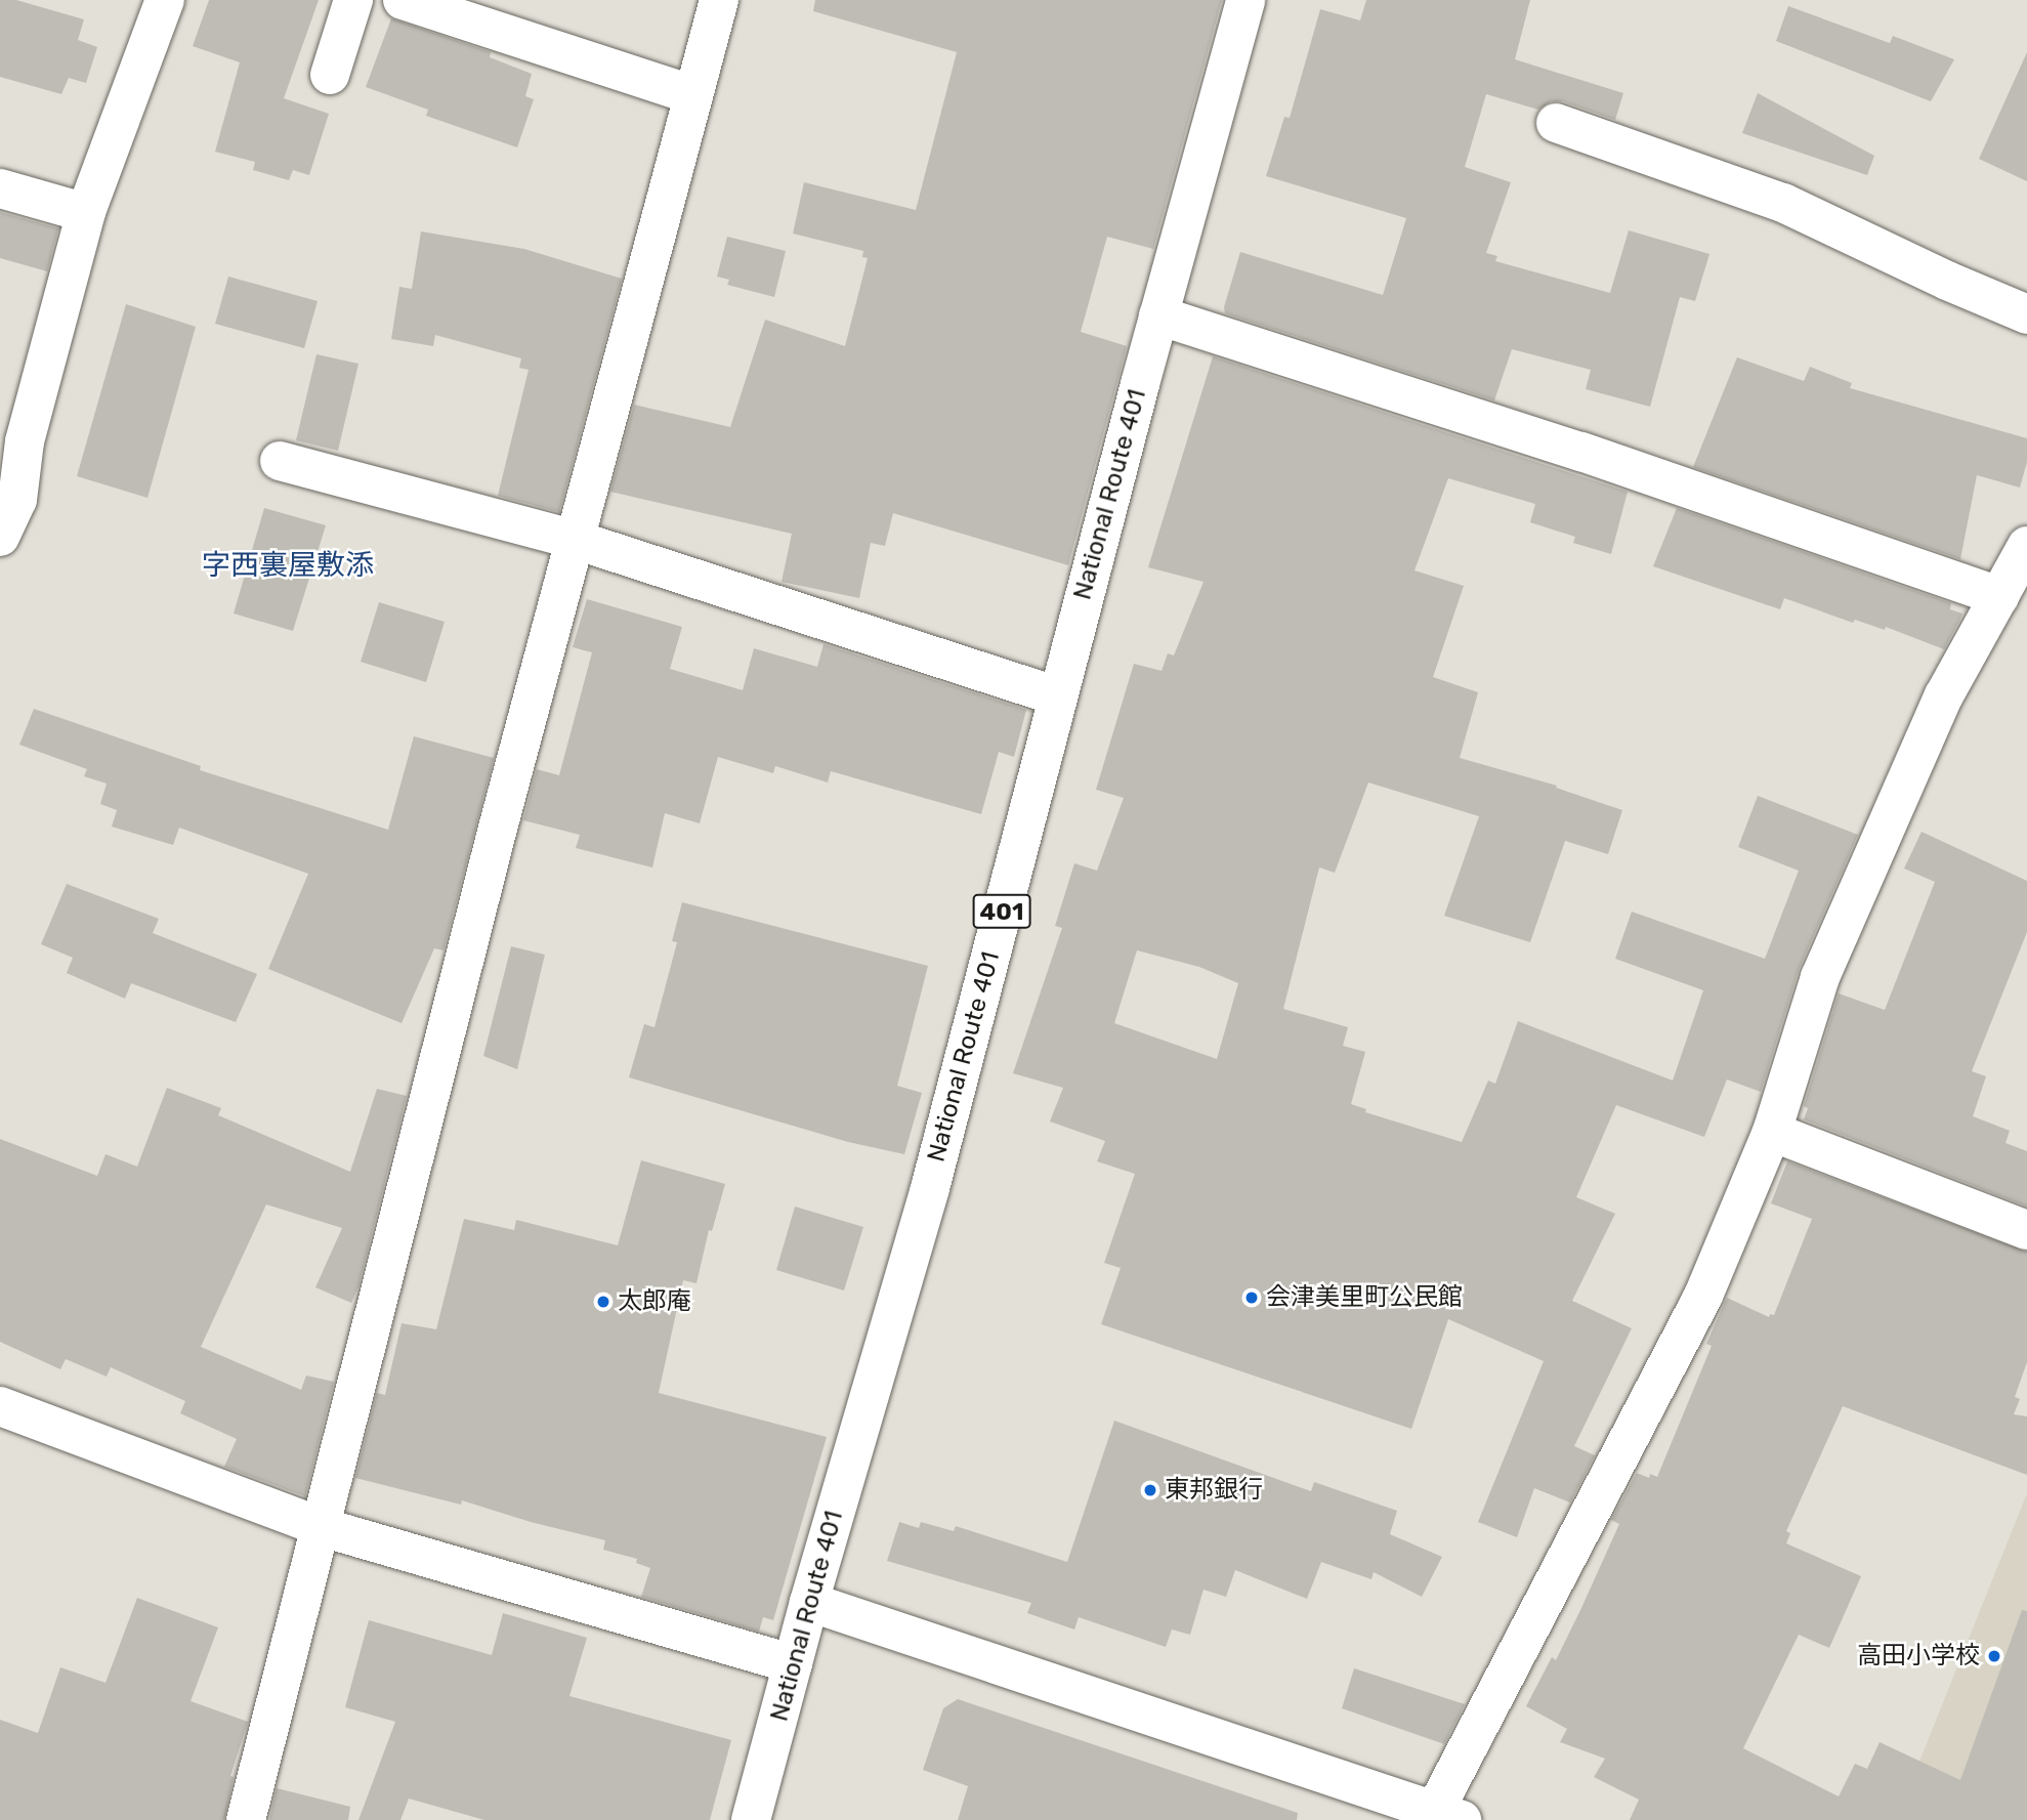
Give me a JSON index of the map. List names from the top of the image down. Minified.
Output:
{"streets":{"main road":["National Route 401","401"]},"districts":["字西裏屋敷添"],"places":["会津美里町公民館","太郎庵","東邦銀行","高田小学校"]}
